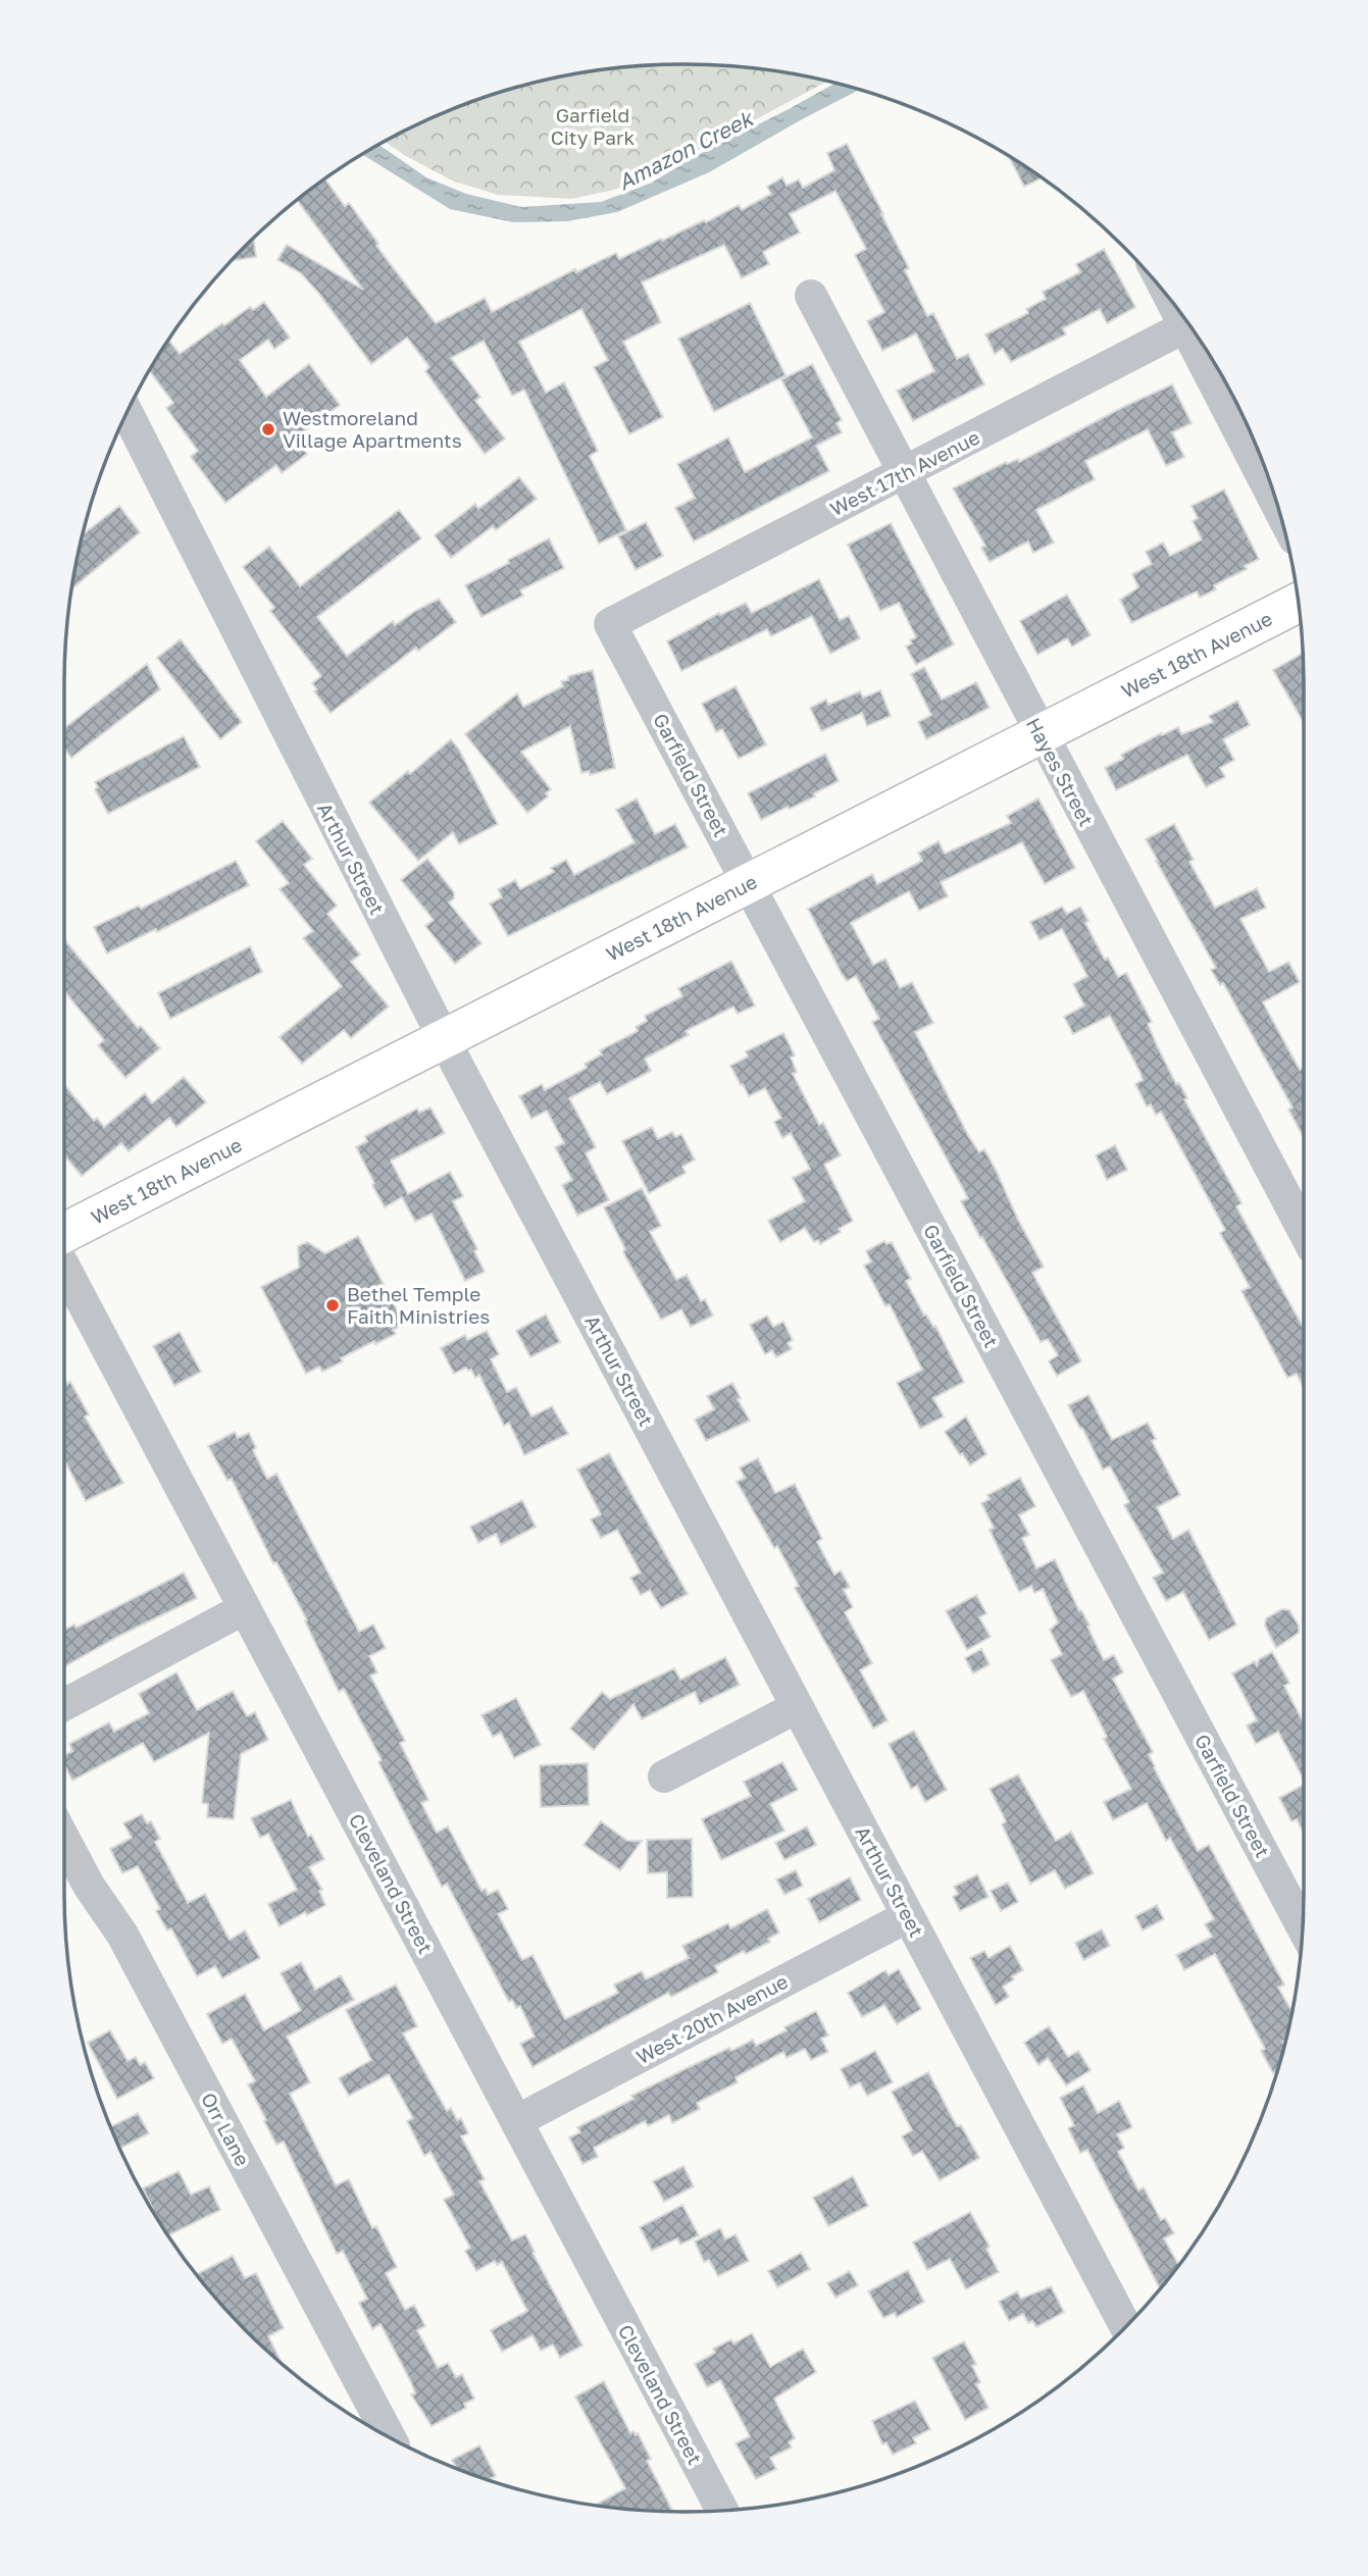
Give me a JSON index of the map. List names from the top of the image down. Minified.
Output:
{"streets":{"main road":["West 18th Avenue"],"street":["West 17th Avenue","Hayes Street","Garfield Street","Arthur Street","Cleveland Street","West 20th Avenue","Orr Lane"]},"crossings":[["West 17th Avenue","Hayes Street"],["West 17th Avenue","Garfield Street"],["West 18th Avenue","Hayes Street"],["West 18th Avenue","Garfield Street"],["West 18th Avenue","Arthur Street"],["Arthur Street","West 20th Avenue"],["Cleveland Street","West 20th Avenue"]],"water":["Amazon Creek"],"parks":["Garfield City Park"],"places":["Westmoreland Village Apartments","Bethel Temple Faith Ministries"]}
